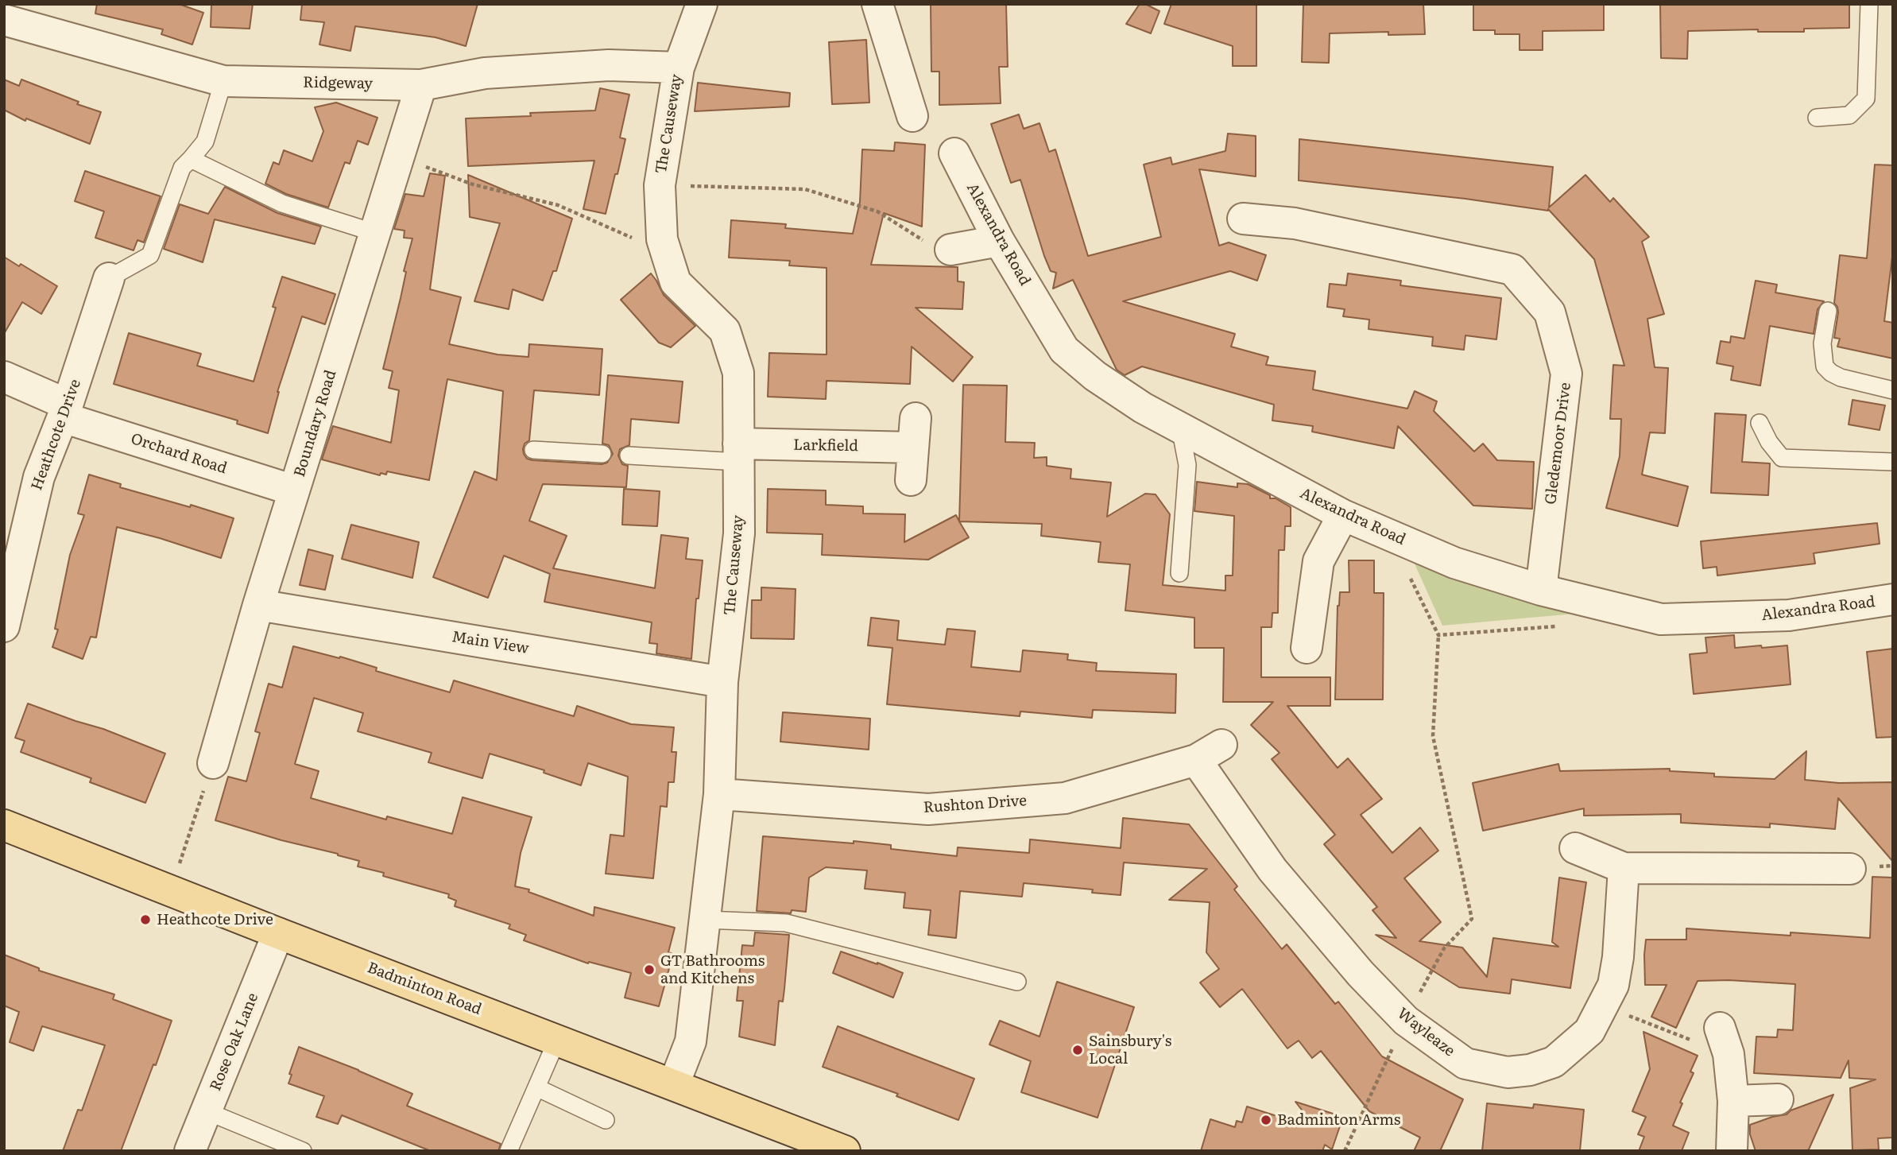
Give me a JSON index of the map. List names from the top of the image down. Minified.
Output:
{"streets":{"main road":["Badminton Road"],"street":["Ridgeway","The Causeway","Alexandra Road","Boundary Road","Heathcote Drive","Gledemoor Drive","Larkfield","Orchard Road","Main View","Rushton Drive","Wayleaze","Rose Oak Lane"]},"crossings":[["Ridgeway","The Causeway"],["Ridgeway","Boundary Road"],["The Causeway","Larkfield"],["The Causeway","Main View"],["The Causeway","Rushton Drive"],["The Causeway","Badminton Road"],["Alexandra Road","Gledemoor Drive"],["Boundary Road","Orchard Road"],["Boundary Road","Main View"],["Heathcote Drive","Orchard Road"],["Rushton Drive","Wayleaze"],["Badminton Road","Rose Oak Lane"]],"places":["Heathcote Drive","GT Bathrooms and Kitchens","Sainsbury's Local","Badminton Arms"]}
